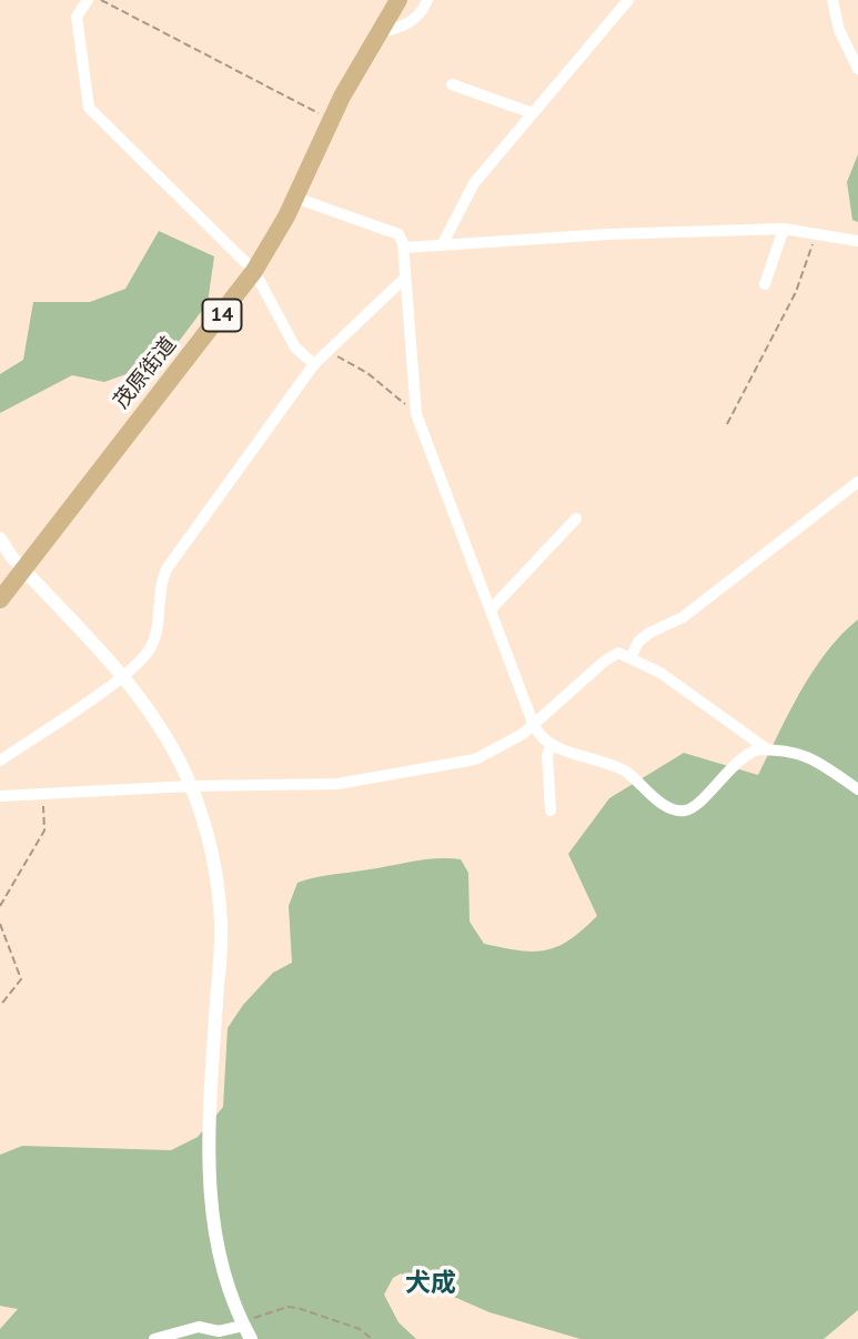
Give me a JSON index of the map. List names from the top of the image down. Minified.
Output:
{"streets":{"main road":["14","茂原街道"]},"districts":["犬成"]}
